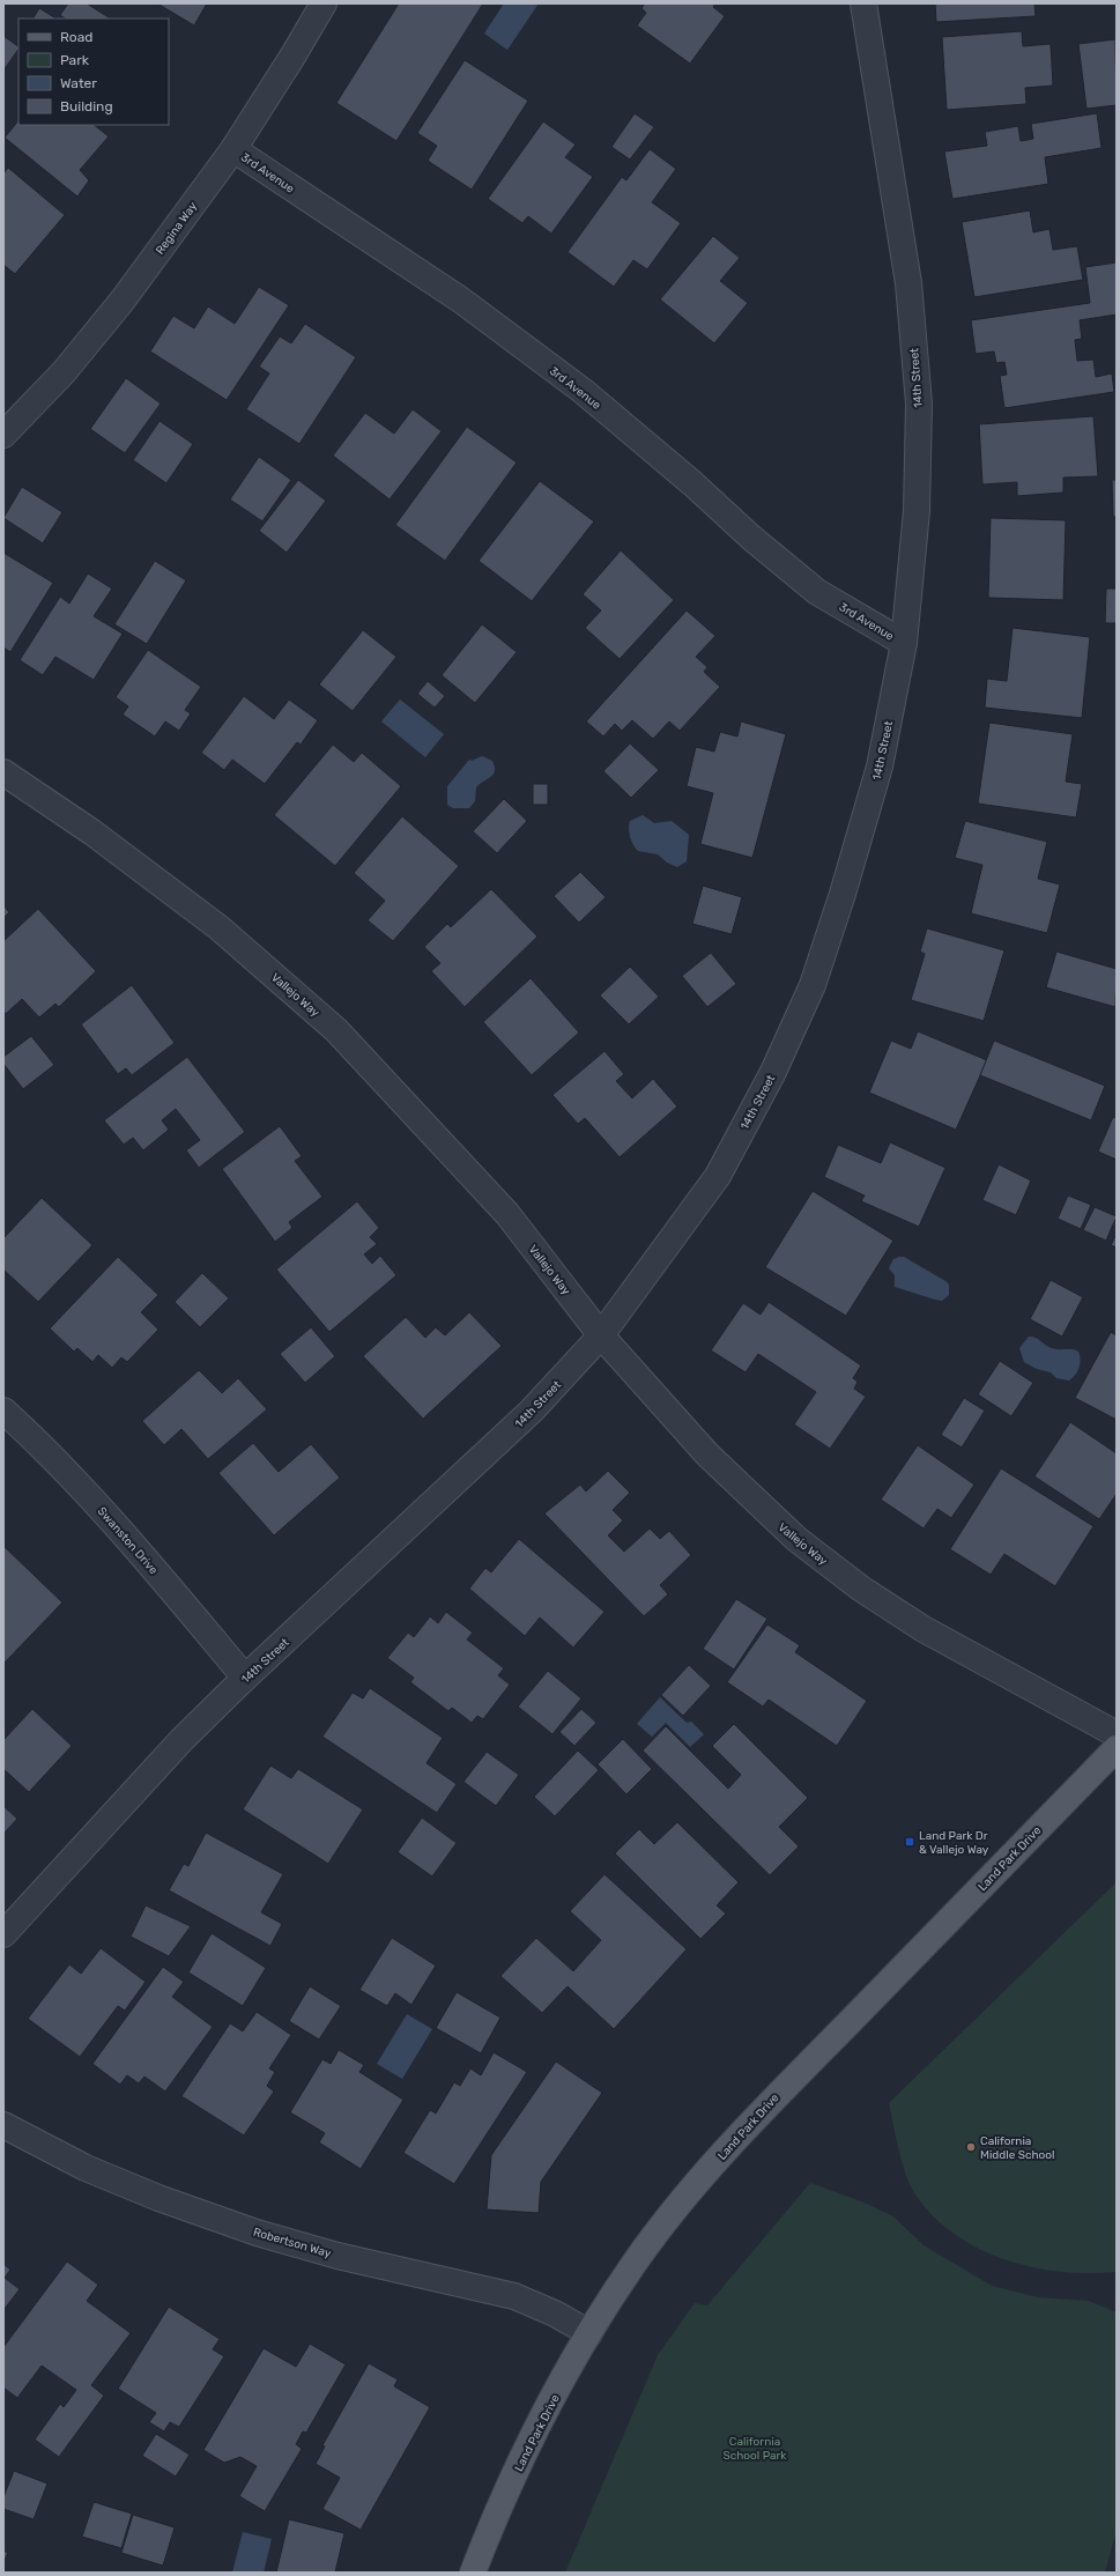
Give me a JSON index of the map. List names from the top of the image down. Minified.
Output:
{"streets":{"main road":["Land Park Drive"],"street":["3rd Avenue","Regina Way","14th Street","Vallejo Way","Swanston Drive","Robertson Way"]},"crossings":[["3rd Avenue","Regina Way"],["3rd Avenue","14th Street"],["14th Street","Vallejo Way"],["14th Street","Swanston Drive"],["Land Park Drive","Robertson Way"]],"parks":["California School Park"],"places":{"transit":["Land Park Dr & Vallejo Way"],"other":["California Middle School"]},"legend":["Road","Park","Water","Building"]}
